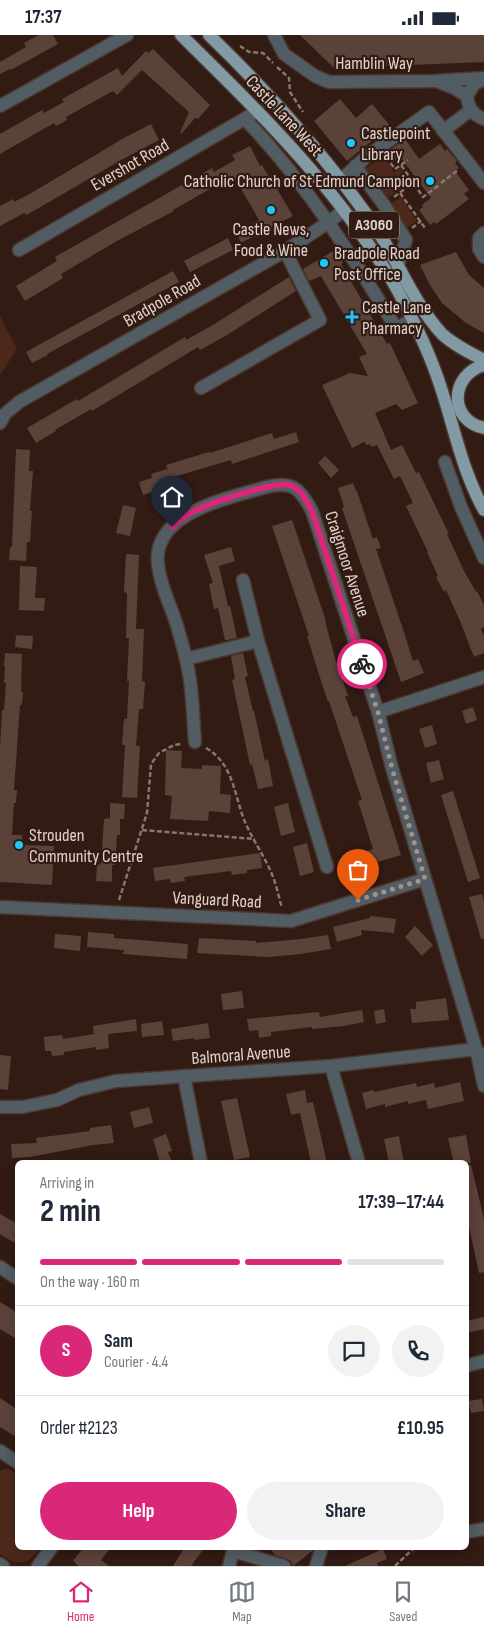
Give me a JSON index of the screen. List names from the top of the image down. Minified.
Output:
{"streets":{"main road":["Castle Lane West","A3060"],"street":["Hamblin Way","Evershot Road","Bradpole Road","Craigmoor Avenue","Vanguard Road","Balmoral Avenue"]},"crossings":[["Castle Lane West","Evershot Road"],["Castle Lane West","Bradpole Road"],["Craigmoor Avenue","Vanguard Road"],["Craigmoor Avenue","Balmoral Avenue"]],"places":{"other":["Castlepoint Library","Catholic Church of St Edmund Campion","Castle News, Food & Wine","Bradpole Road Post Office","Strouden Community Centre"],"health":["Castle Lane Pharmacy"]},"page":{"status":"17:37","heading":["2 min","Arriving in","17:39–17:44"],"panel":["Sam","Courier · 4.4","Order #2123","£10.95"],"bar":"On the way · 160 m","round":"S","buttons":["Help","Share"],"tabs":["Home","Map","Saved"]}}
